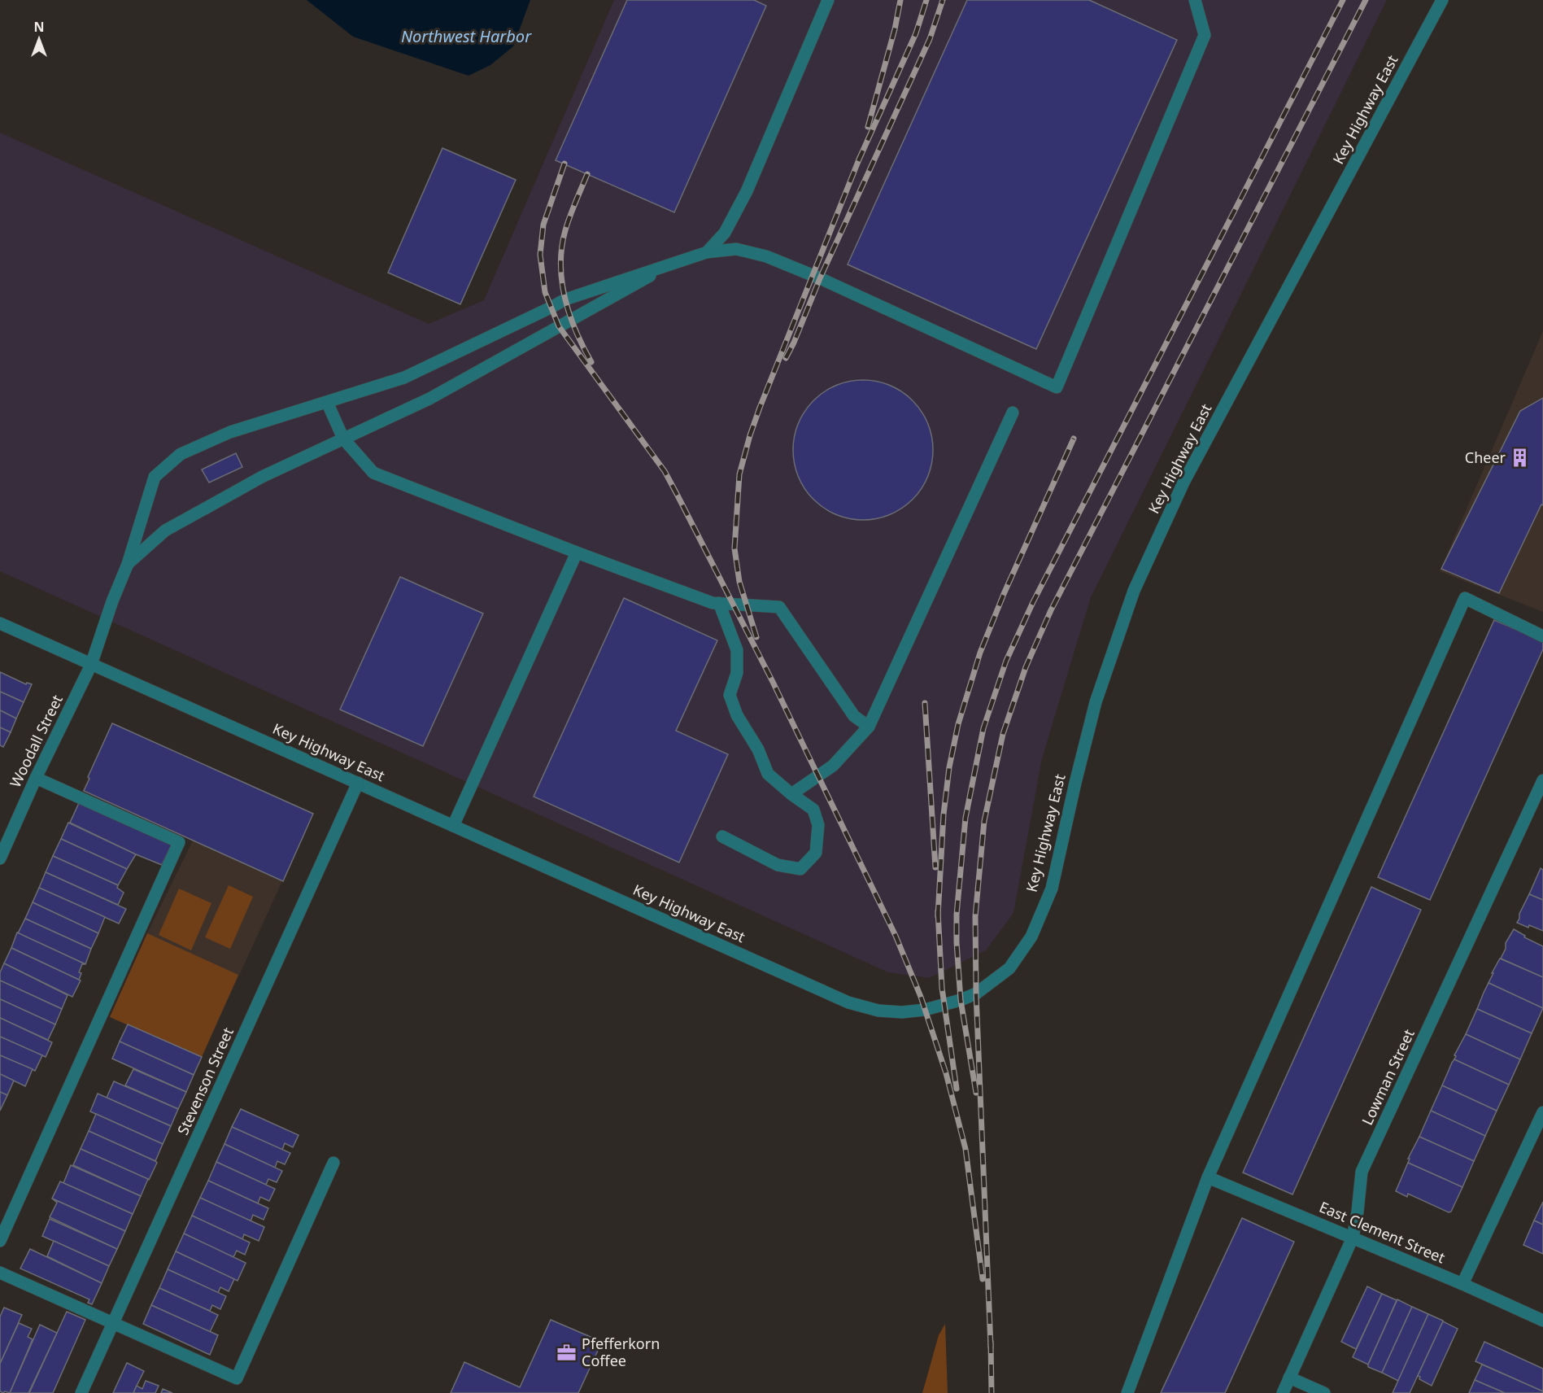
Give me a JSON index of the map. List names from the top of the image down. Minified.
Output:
{"streets":{"street":["Key Highway East","Woodall Street","Lowman Street","Stevenson Street","East Clement Street"]},"crossings":[["Key Highway East","Woodall Street"],["Key Highway East","Stevenson Street"],["Lowman Street","East Clement Street"]],"water":["Northwest Harbor"],"places":{"building":["Cheer"],"office":["Pfefferkorn Coffee"]},"north":"top"}
